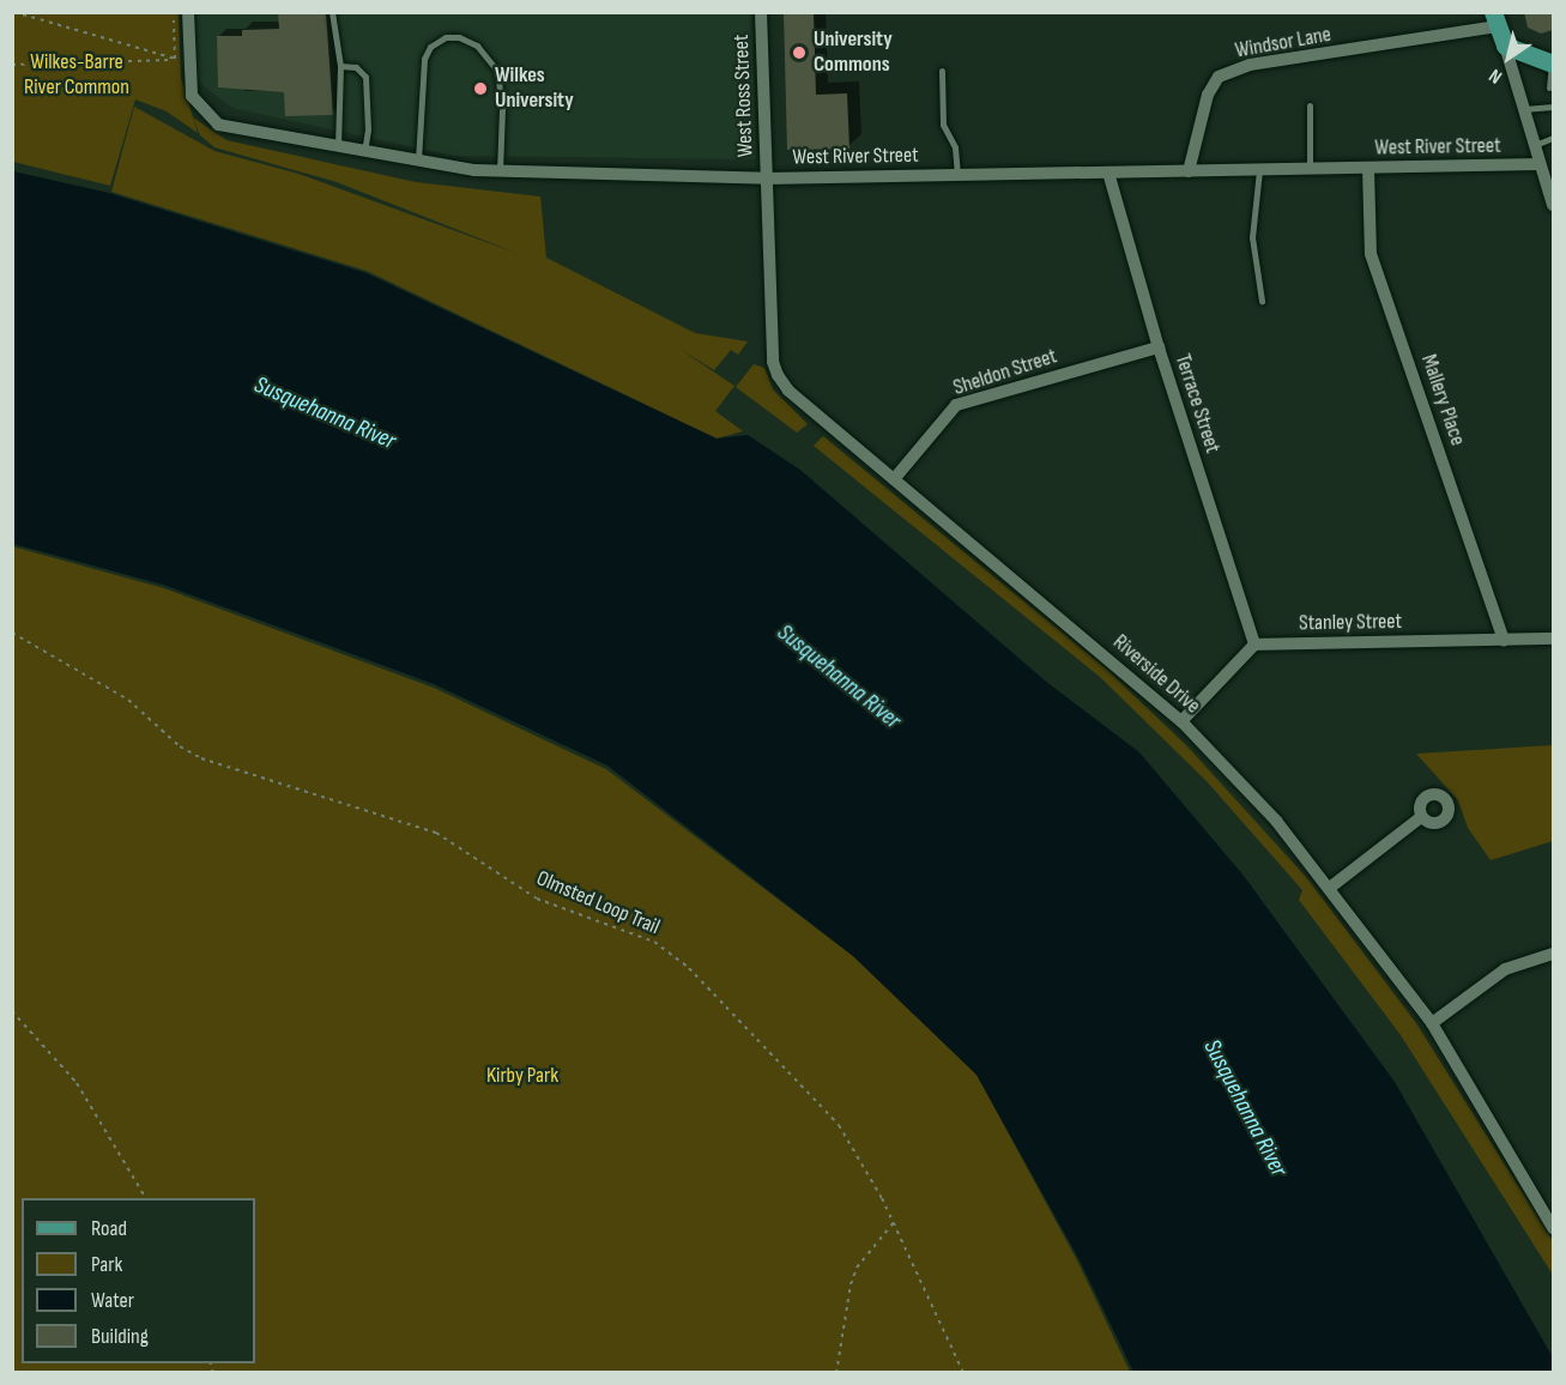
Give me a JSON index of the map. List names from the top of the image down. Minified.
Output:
{"streets":{"street":["Windsor Lane","West Ross Street","West River Street","Sheldon Street","Mallery Place","Terrace Street","Stanley Street","Riverside Drive"],"path":["Olmsted Loop Trail"]},"crossings":[["Windsor Lane","West River Street"],["West Ross Street","West River Street"],["West Ross Street","Riverside Drive"],["West River Street","Mallery Place"],["West River Street","Terrace Street"],["West River Street","Riverside Drive"],["Sheldon Street","Terrace Street"],["Sheldon Street","Riverside Drive"],["Mallery Place","Stanley Street"],["Terrace Street","Stanley Street"]],"water":["Susquehanna River"],"parks":["Wilkes-Barre River Common","Kirby Park"],"places":["University Commons","Wilkes University"],"legend":["Road","Park","Water","Building"],"north":"bottom left"}
